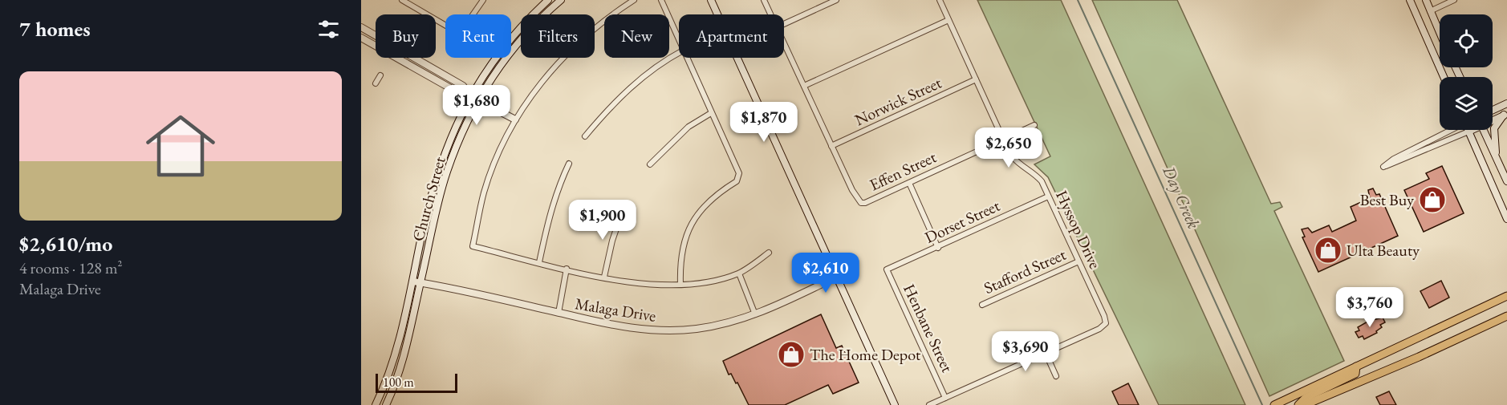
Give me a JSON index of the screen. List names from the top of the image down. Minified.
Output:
{"streets":{"main road":["Church Street"],"street":["Norwick Street","Effen Street","Dorset Street","Hyssop Drive","Stafford Street","Malaga Drive","Henbane Street"]},"crossings":[["Norwick Street","Effen Street"],["Norwick Street","Hyssop Drive"],["Effen Street","Hyssop Drive"],["Church Street","Malaga Drive"],["Dorset Street","Hyssop Drive"],["Dorset Street","Henbane Street"],["Hyssop Drive","Stafford Street"]],"water":["Day Creek"],"places":{"shop":["Best Buy","Ulta Beauty","The Home Depot"]},"scale_bar":"100 m","page":{"heading":"7 homes","chip":["Buy","Rent","Filters","New","Apartment"],"list":[{"name":"$2,610/mo","note":"4 rooms · 128 m² · Malaga Drive"}],"price":["$1,680","$1,870","$2,650","$1,900","$2,610","$3,760","$3,690"],"scale":"100 m"}}
